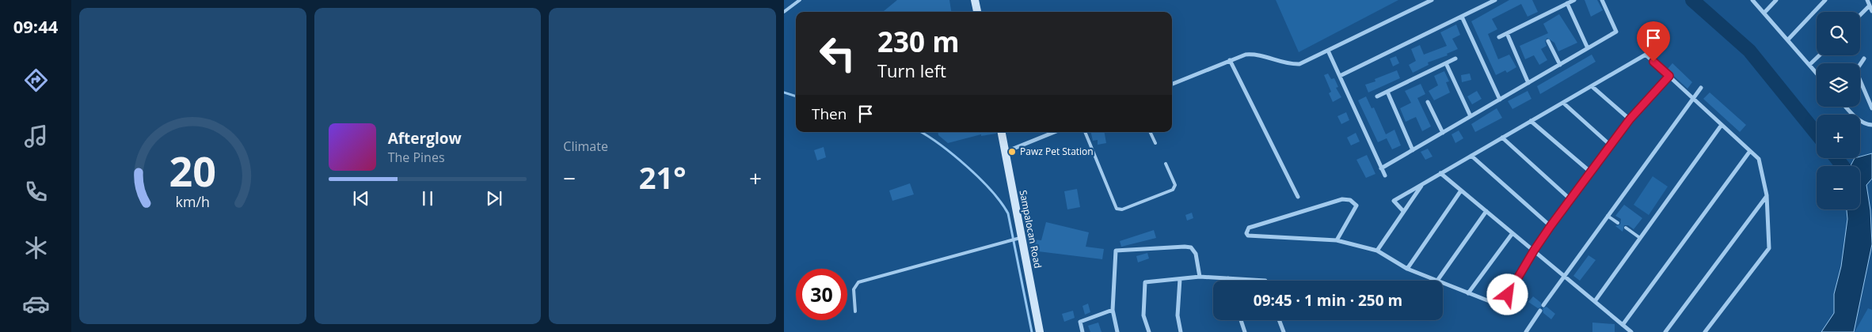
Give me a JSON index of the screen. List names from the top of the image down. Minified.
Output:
{"streets":{"main road":["Sampalocan Road"]},"places":["Pawz Pet Station"],"page":{"tabs":"09:44","tile":"Climate","map_buttons":["+","−"],"turn":["230 m","Turn left"],"then":"Then","song":["Afterglow","The Pines"],"heat":["−","21°","+"],"limit":"30","trip":"09:45 · 1 min · 250 m","gauge":["20","km/h"]}}
